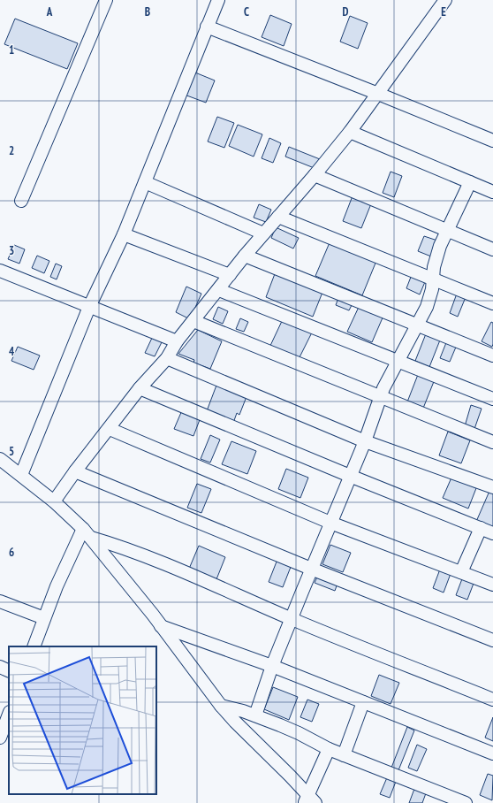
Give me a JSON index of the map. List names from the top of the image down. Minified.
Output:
{"grid":{"columns":["A","B","C","D","E"],"rows":["1","2","3","4","5","6"]}}
